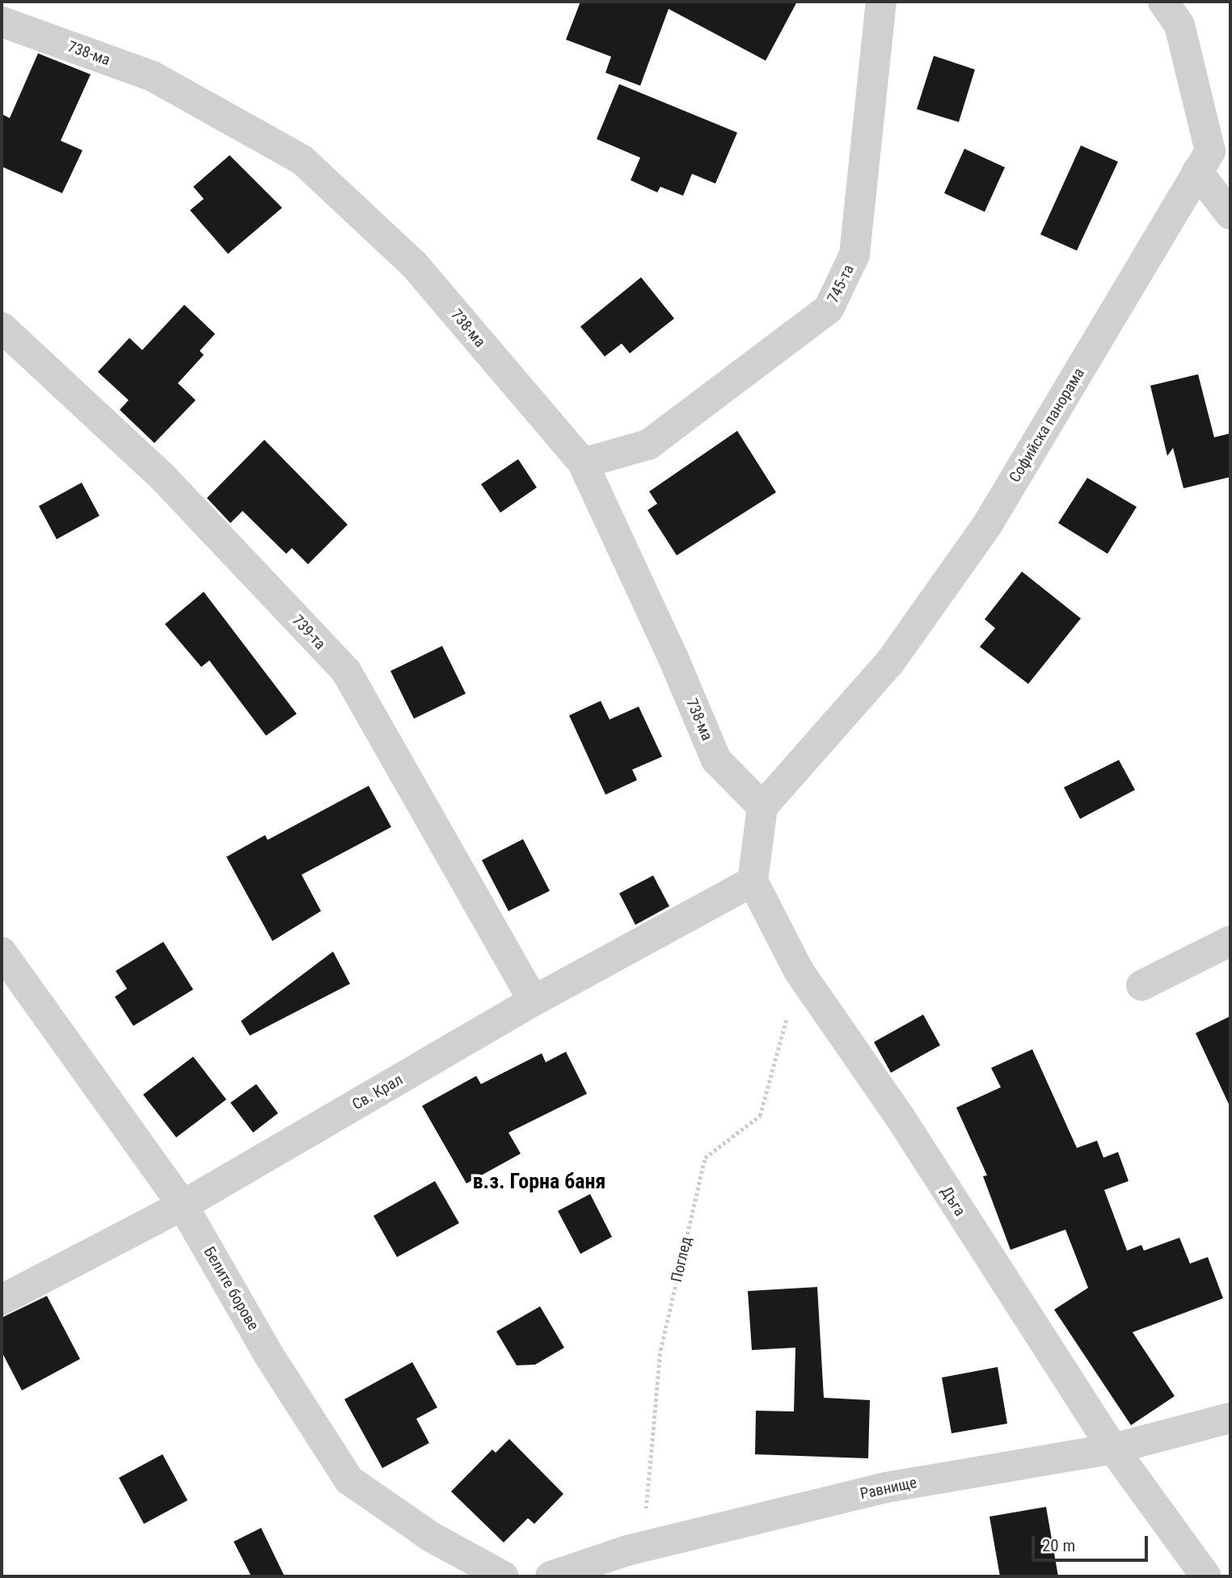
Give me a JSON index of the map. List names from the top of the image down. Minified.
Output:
{"streets":{"street":["738-ма","745-та","Софийска панорама","739-та","Св. Крал","Дъга","Белите борове","Равнище"],"path":["Поглед"]},"crossings":[["738-ма","745-та"],["738-ма","Софийска панорама"],["739-та","Св. Крал"],["Св. Крал","Дъга"],["Св. Крал","Белите борове"],["Дъга","Поглед"],["Дъга","Равнище"],["Поглед","Равнище"]],"districts":["в.з. Горна баня"],"scale_bar":"20 m"}
